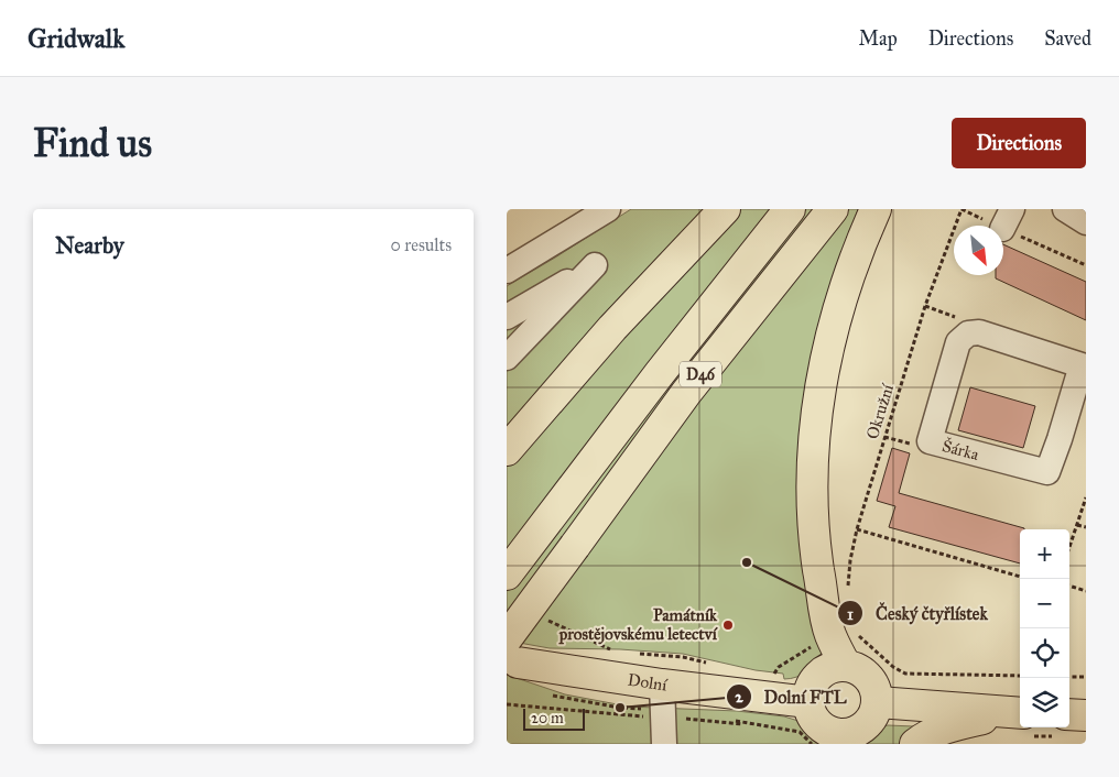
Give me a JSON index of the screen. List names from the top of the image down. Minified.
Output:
{"streets":{"main road":["D46","Dolní"],"street":["Šárka"],"path":["Okružní"]},"crossings":[["D46","Dolní"]],"places":["Český čtyřlístek","Památník prostějovskému letectví","Dolní FTL"],"scale_bar":"20 m","north":"bottom right","page":{"header":"Gridwalk","nav":["Map","Directions","Saved"],"buttons":"Directions","title":"Find us","heading":["Nearby","0 results"],"map_buttons":["+","−"],"scale":"20 m"}}
